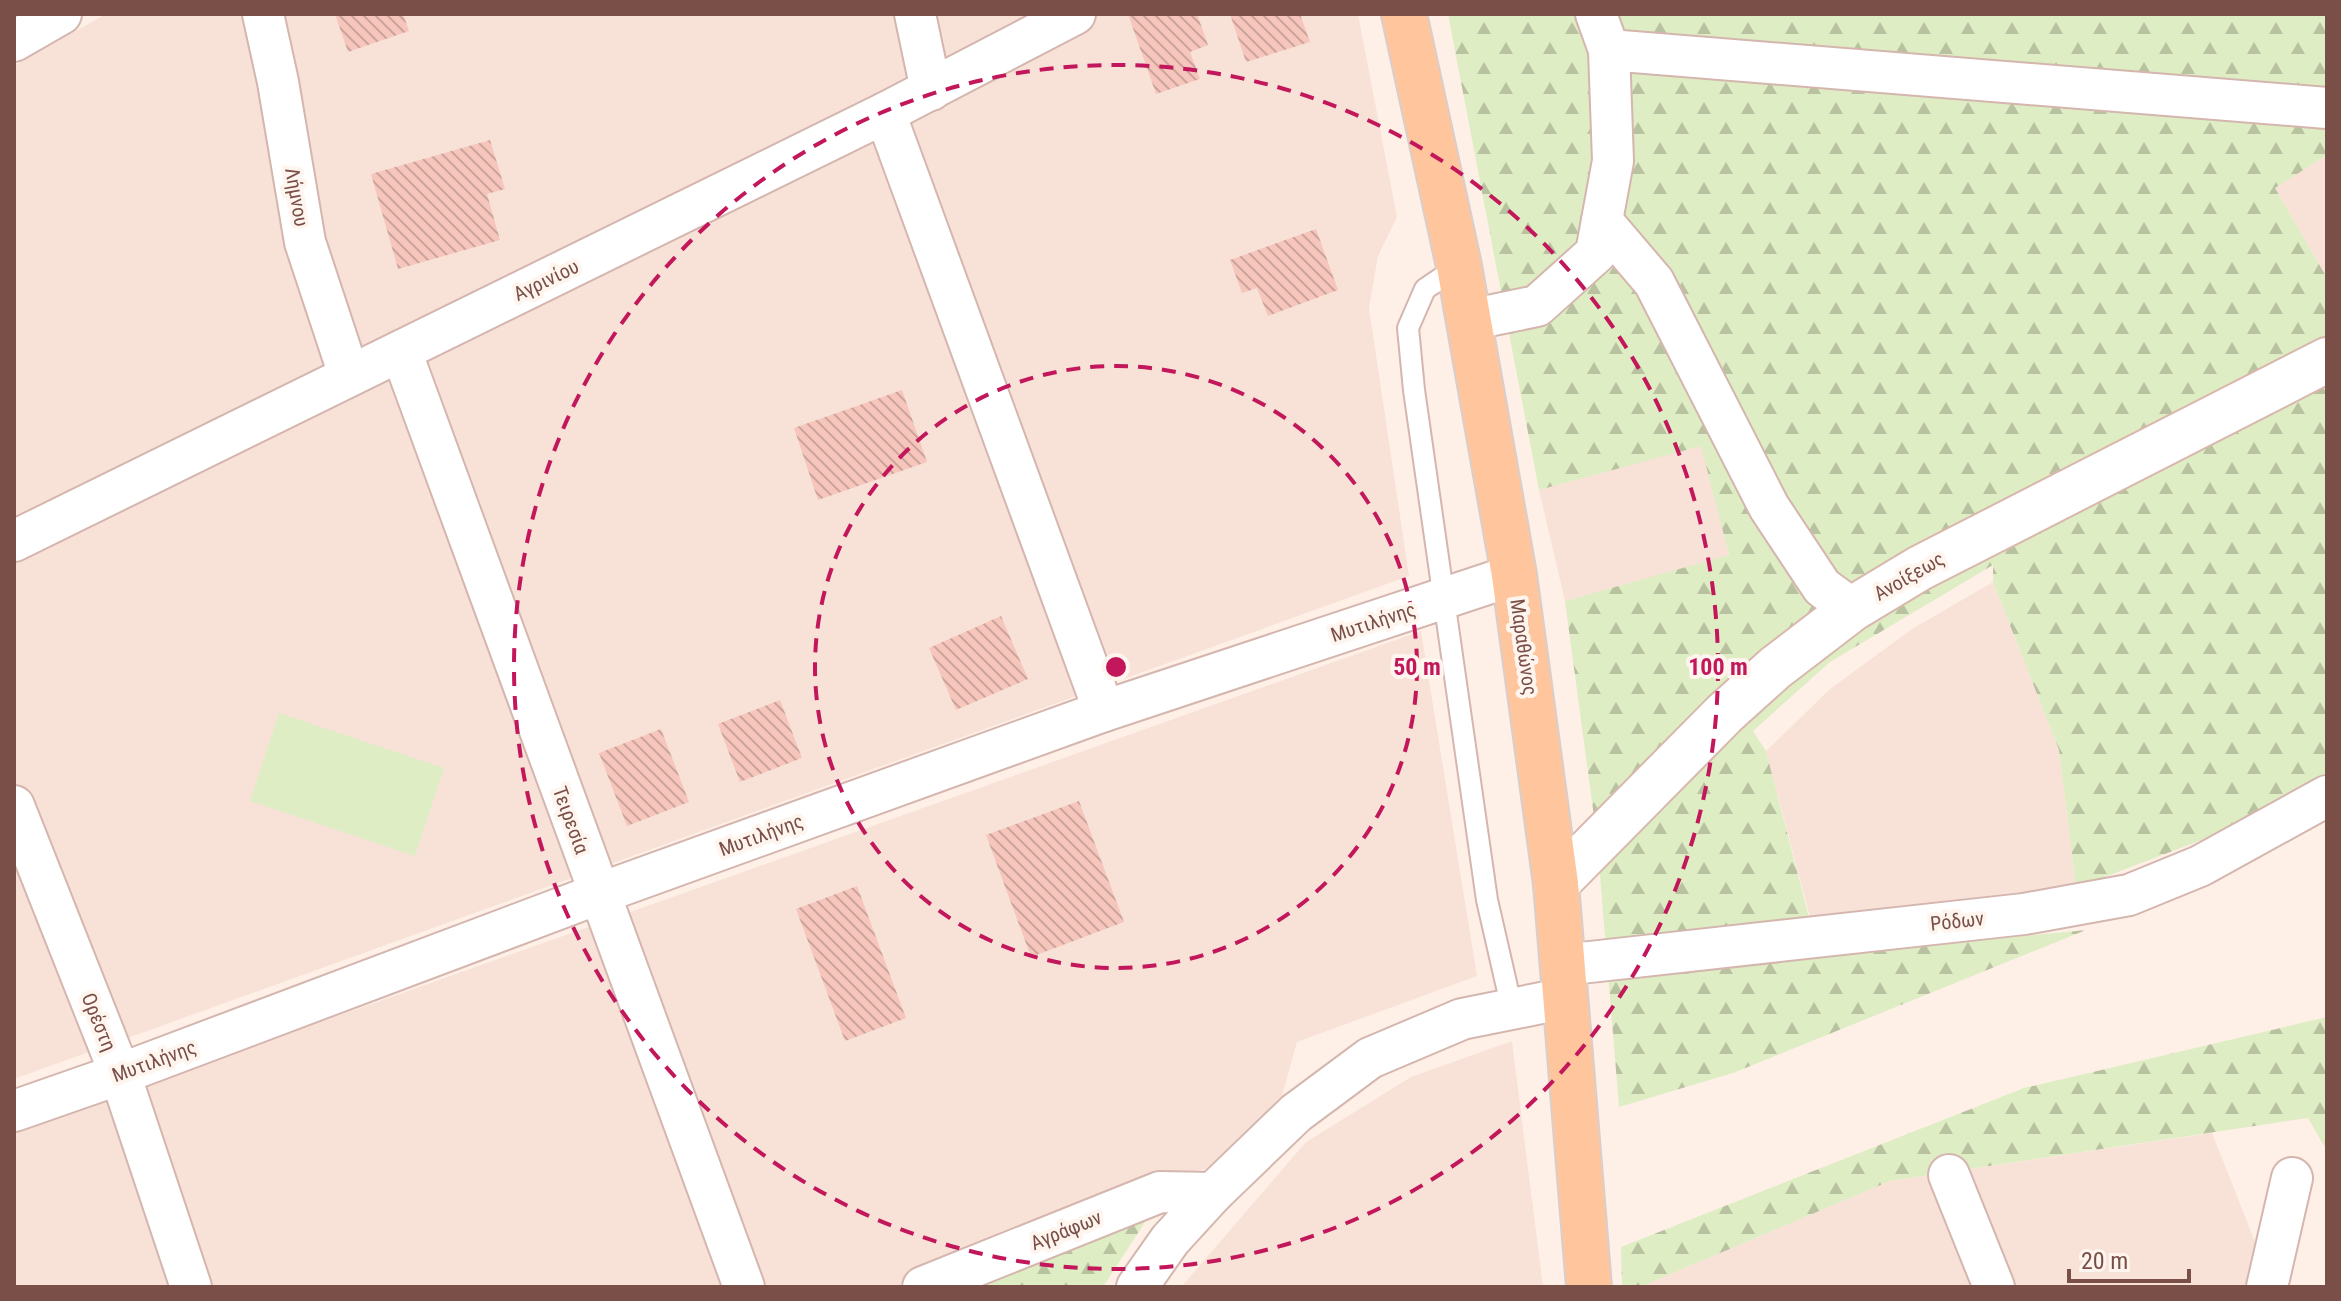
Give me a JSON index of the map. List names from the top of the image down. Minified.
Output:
{"streets":{"main road":["Μαραθώνος"],"street":["Λήμνου","Αγρινίου","Ανοίξεως","Μυτιλήνης","Τειρεσία","Ρόδων","Ορέστη","Αγράφων"]},"crossings":[["Λήμνου","Αγρινίου"],["Αγρινίου","Τειρεσία"],["Ανοίξεως","Μαραθώνος"],["Μυτιλήνης","Μαραθώνος"],["Μυτιλήνης","Τειρεσία"],["Μυτιλήνης","Ορέστη"],["Μαραθώνος","Ρόδων"],["Ρόδων","Αγράφων"]],"scale_bar":"20 m","rings":["50 m","100 m"]}
